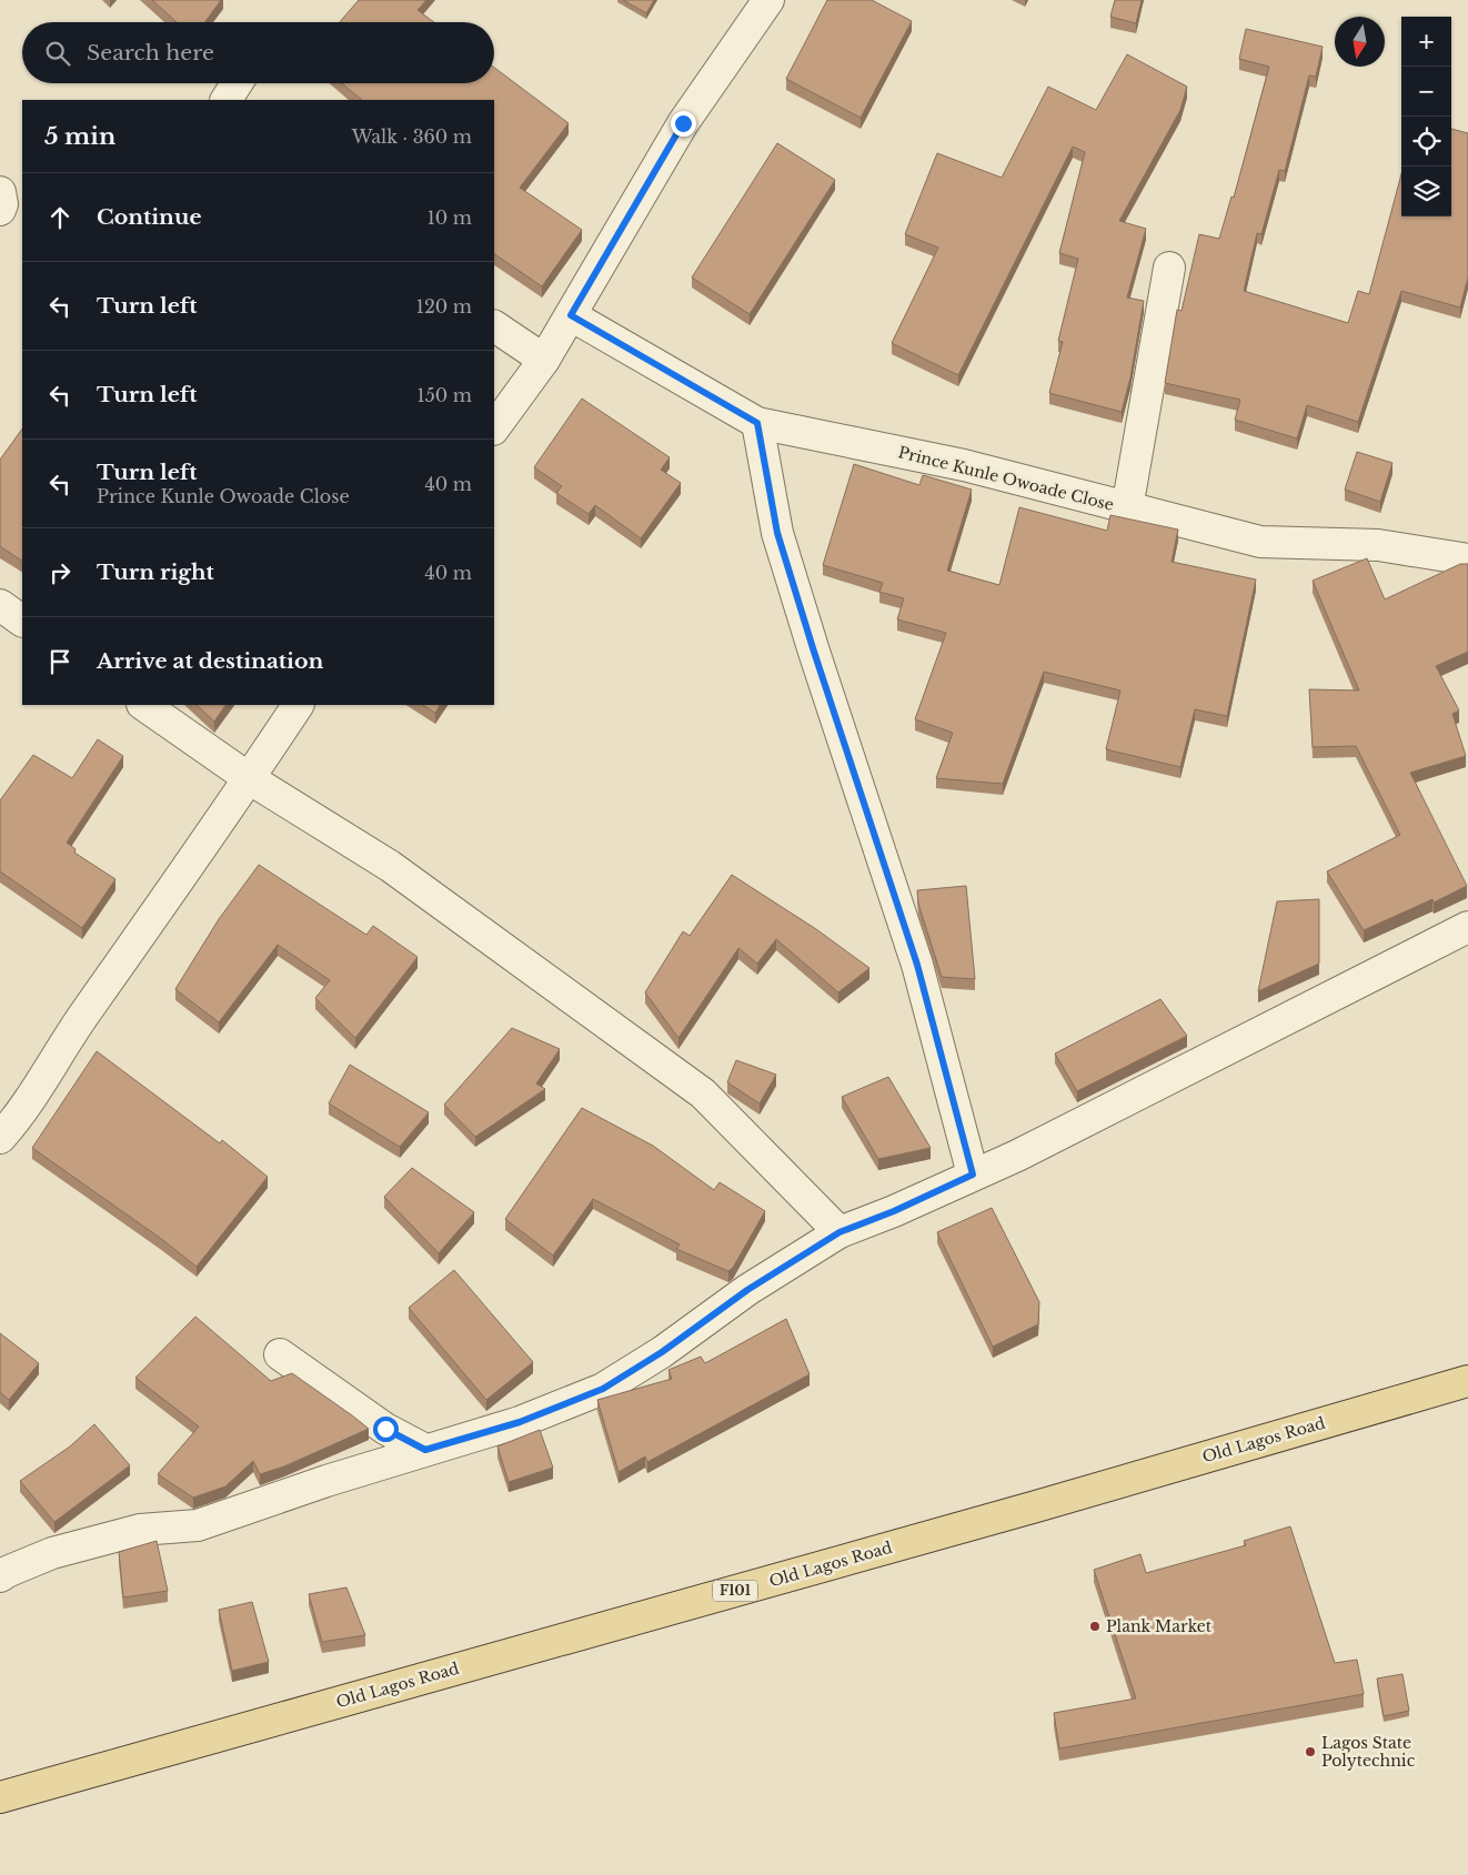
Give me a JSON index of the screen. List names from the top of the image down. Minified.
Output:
{"streets":{"main road":["Old Lagos Road","F101"],"street":["Prince Kunle Owoade Close"]},"places":["Plank Market","Lagos State Polytechnic"],"north":"bottom","page":{"map_buttons":["+","−"],"search":"Search here","heading":["5 min","Walk · 360 m"],"list":[["Continue","10 m"],["Turn left","120 m"],["Turn left","150 m"],["Turn left","Prince Kunle Owoade Close","40 m"],["Turn right","40 m"],"Arrive at destination"]}}
